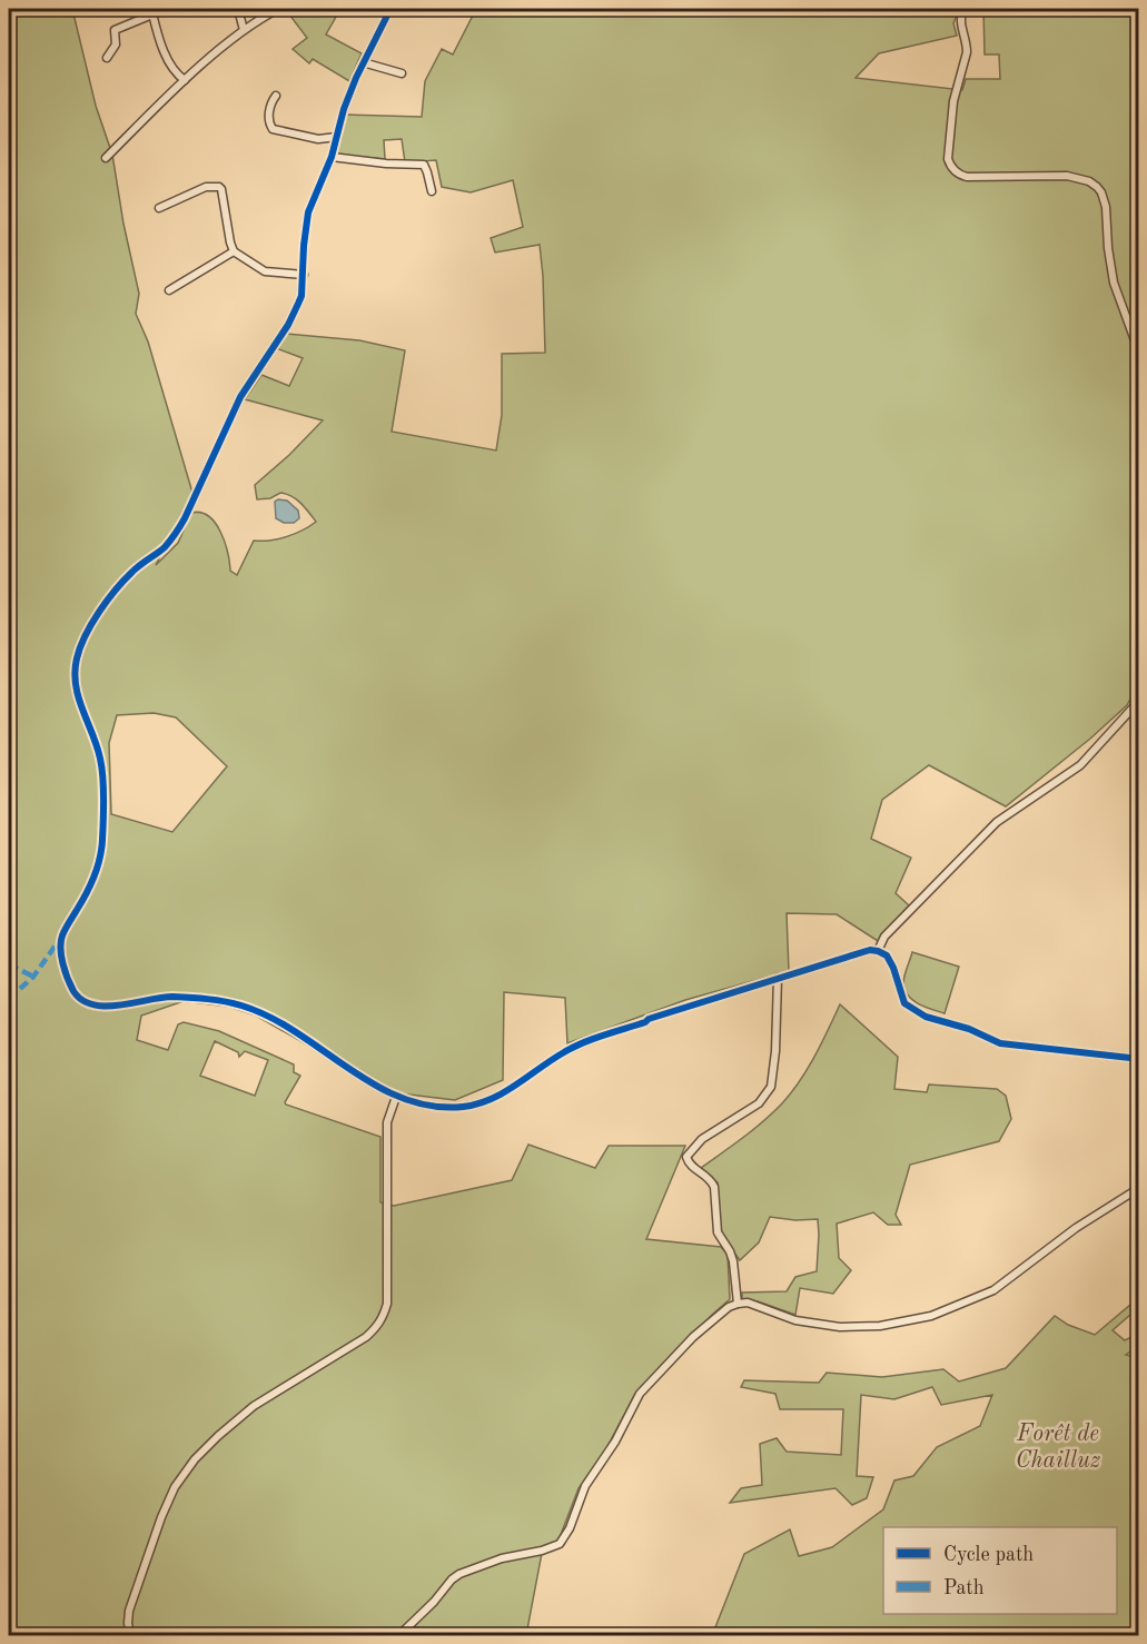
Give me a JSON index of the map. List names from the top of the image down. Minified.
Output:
{"parks":["Forêt de Chailluz"],"legend":["Cycle path","Path"]}
